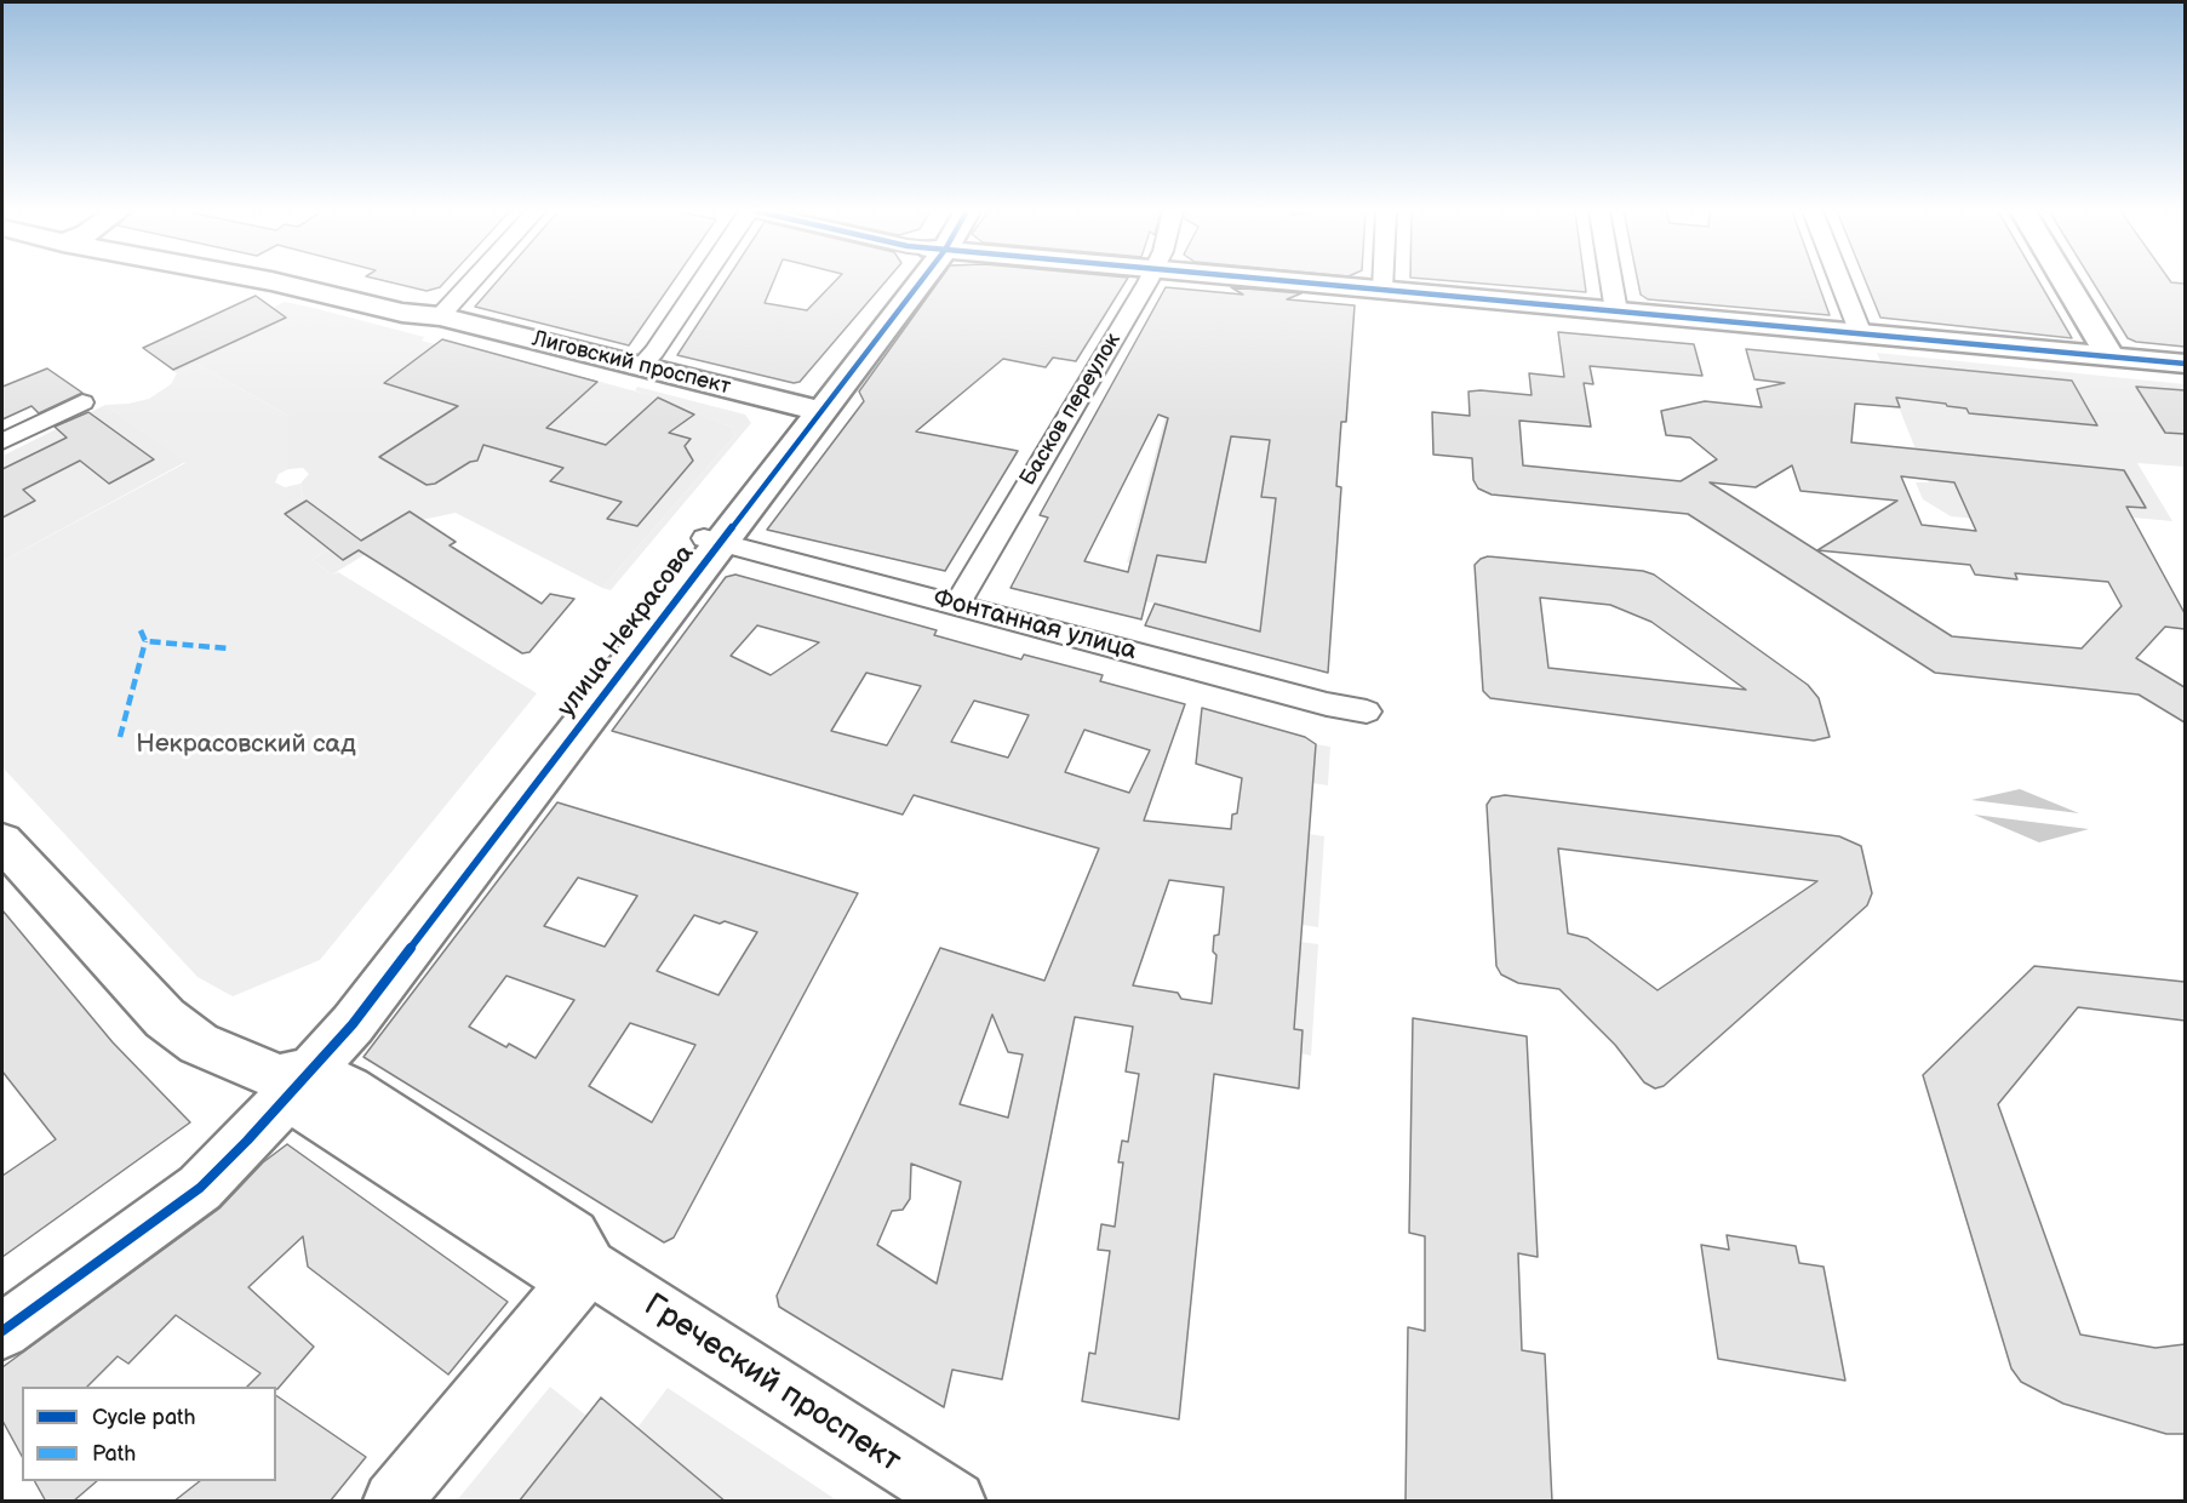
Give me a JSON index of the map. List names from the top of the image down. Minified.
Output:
{"streets":{"street":["Лиговский проспект","Басков переулок","Фонтанная улица","улица Некрасова","Греческий проспект"]},"crossings":[["Лиговский проспект","улица Некрасова"],["Басков переулок","Фонтанная улица"],["Фонтанная улица","улица Некрасова"]],"parks":["Некрасовский сад"],"legend":["Cycle path","Path"]}
